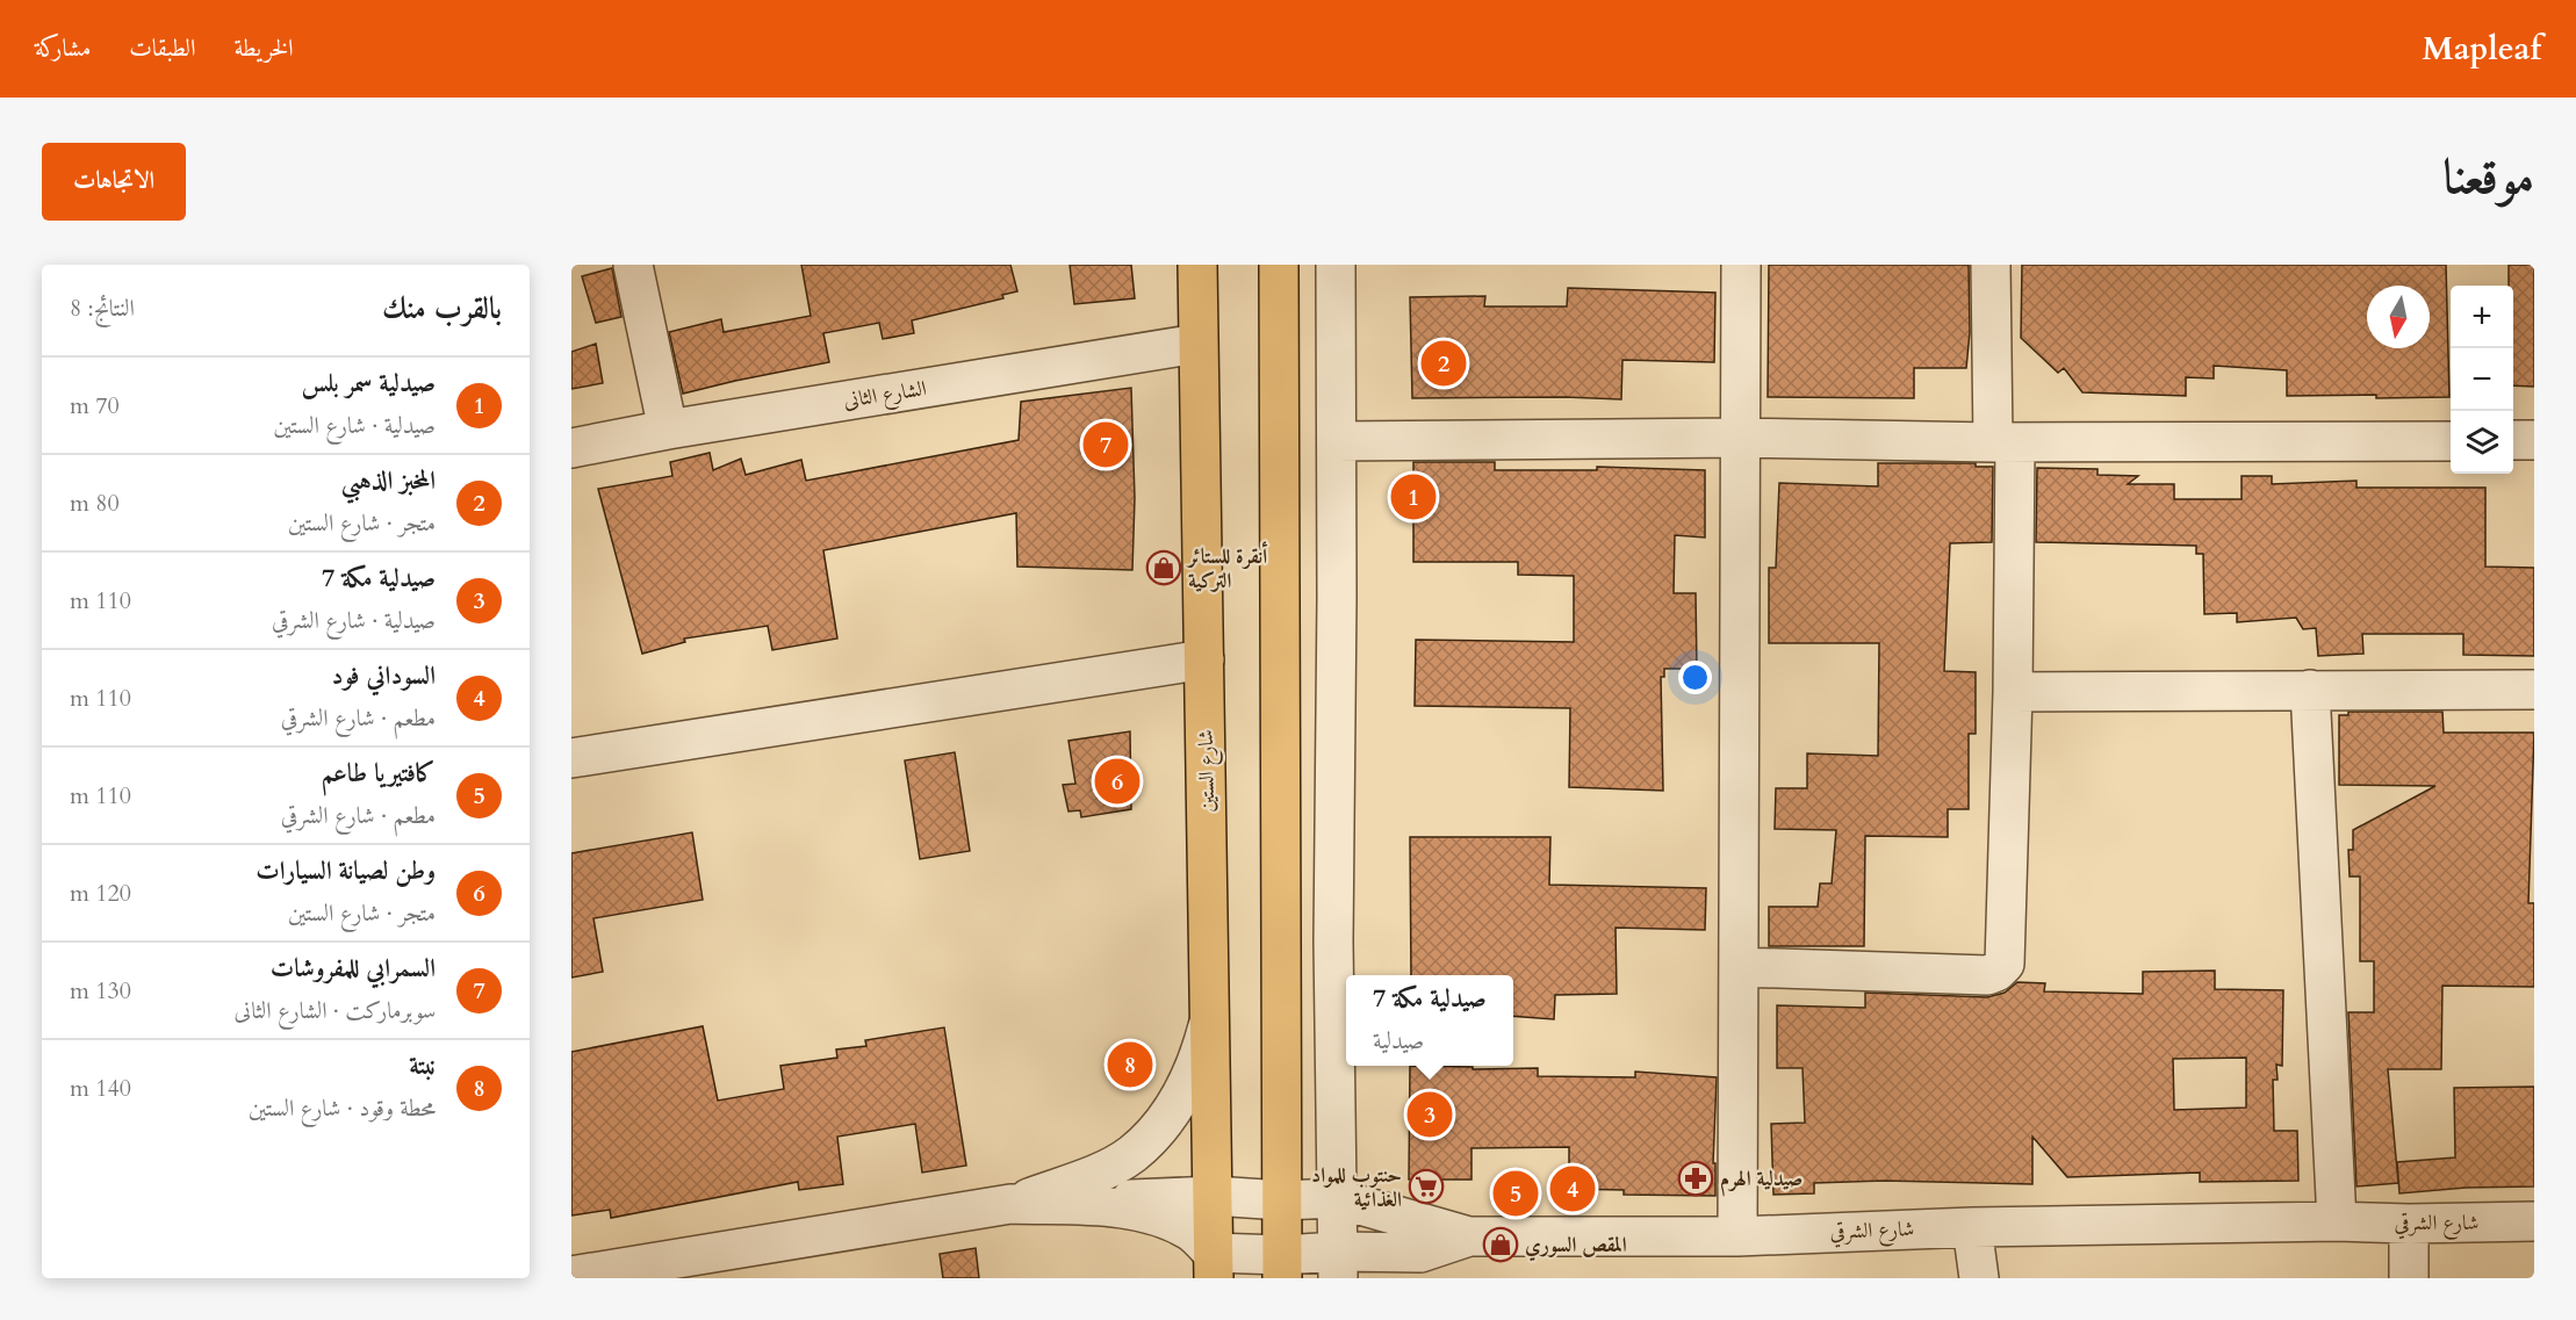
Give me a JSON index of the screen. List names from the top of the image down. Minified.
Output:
{"streets":{"main road":["شارع الستين"],"street":["الشارع الثانى","شارع الشرقي"]},"crossings":[["الشارع الثانى","شارع الستين"],["شارع الستين","شارع الشرقي"]],"places":{"shop":["أنقرة للستائر التركية","المقص السوري"],"pharmacy":["صيدلية الهرم"],"supermarket":["حنتوب للمواد الغذائية"]},"north":"bottom","page":{"header":"Mapleaf","nav":["الخريطة","الطبقات","مشاركة"],"title":"موقعنا","buttons":"الاتجاهات","heading":["بالقرب منك","النتائج: 8"],"map_buttons":["+","−"],"pins":["2","7","1","6","8","3","4","5"],"list":[{"mark":"1","name":"صيدلية سمر بلس","note":"صيدلية · شارع الستين","value":"70 m"},{"mark":"2","name":"المخبز الذهبي","note":"متجر · شارع الستين","value":"80 m"},{"mark":"3","name":"صيدلية مكة 7","note":"صيدلية · شارع الشرقي","value":"110 m"},{"mark":"4","name":"السوداني فود","note":"مطعم · شارع الشرقي","value":"110 m"},{"mark":"5","name":"كافتيريا طاعم","note":"مطعم · شارع الشرقي","value":"110 m"},{"mark":"6","name":"وطن لصيانة السيارات","note":"متجر · شارع الستين","value":"120 m"},{"mark":"7","name":"السمرابي للمفروشات","note":"سوبرماركت · الشارع الثانى","value":"130 m"},{"mark":"8","name":"نبتة","note":"محطة وقود · شارع الستين","value":"140 m"}],"popup":["صيدلية مكة 7","صيدلية"]}}
